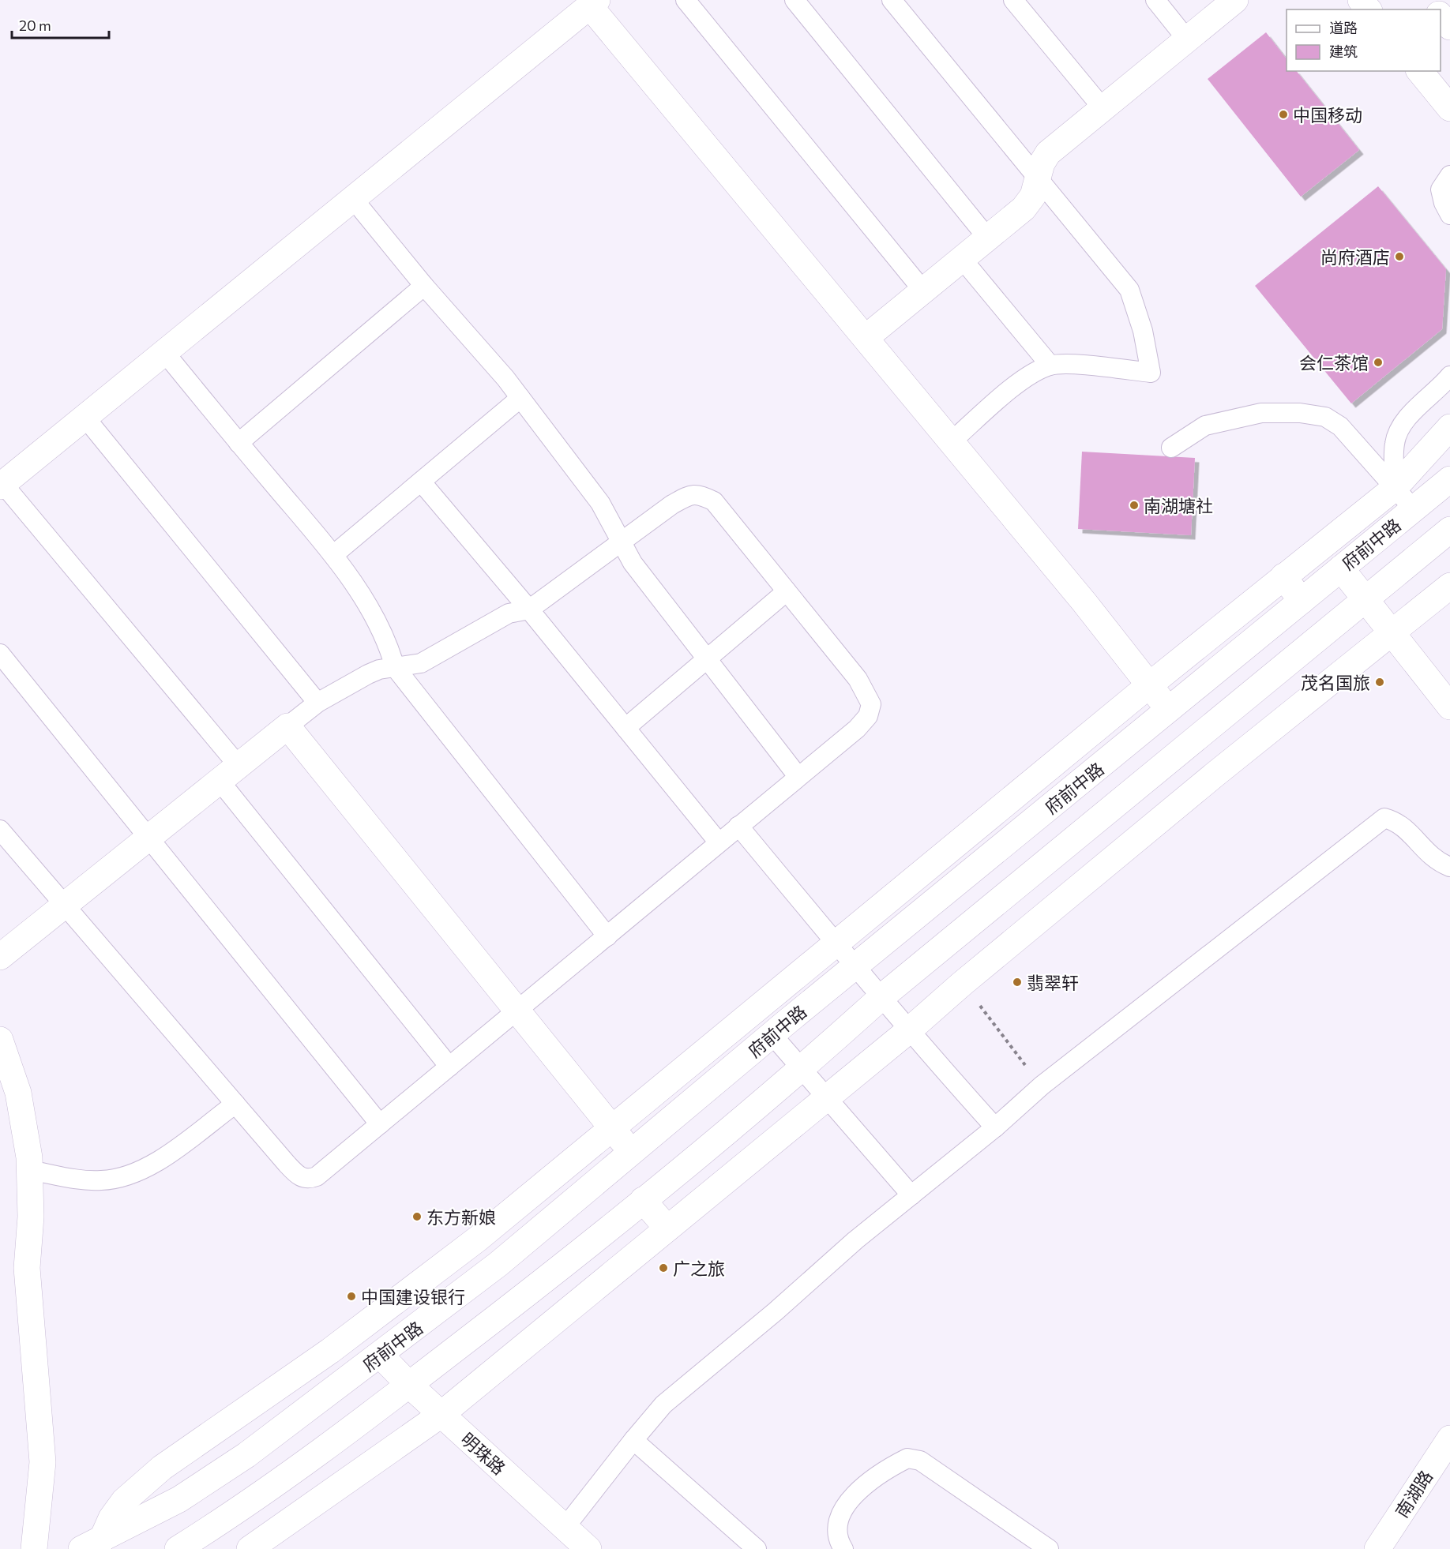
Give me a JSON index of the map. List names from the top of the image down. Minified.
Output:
{"streets":{"street":["府前中路","明珠路","南湖路"]},"crossings":[["府前中路","明珠路"]],"places":["中国移动","尚府酒店","会仁茶馆","南湖塘社","茂名国旅","翡翠轩","东方新娘","广之旅","中国建设银行"],"legend":["道路","建筑"],"scale_bar":"20 m"}
